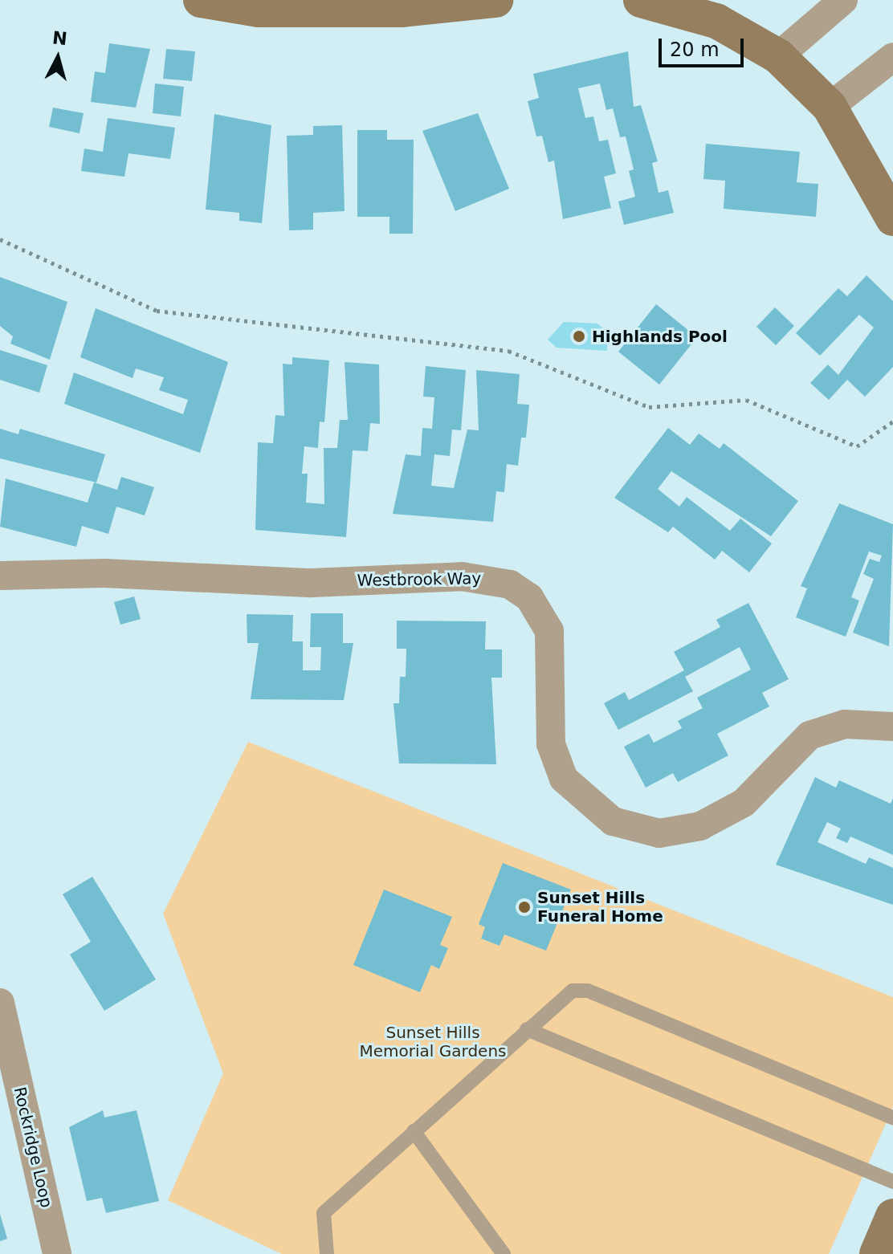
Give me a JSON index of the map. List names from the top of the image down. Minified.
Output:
{"streets":{"street":["Westbrook Way","Rockridge Loop"]},"parks":["Sunset Hills Memorial Gardens"],"places":["Highlands Pool","Sunset Hills Funeral Home"],"scale_bar":"20 m","north":"top"}
